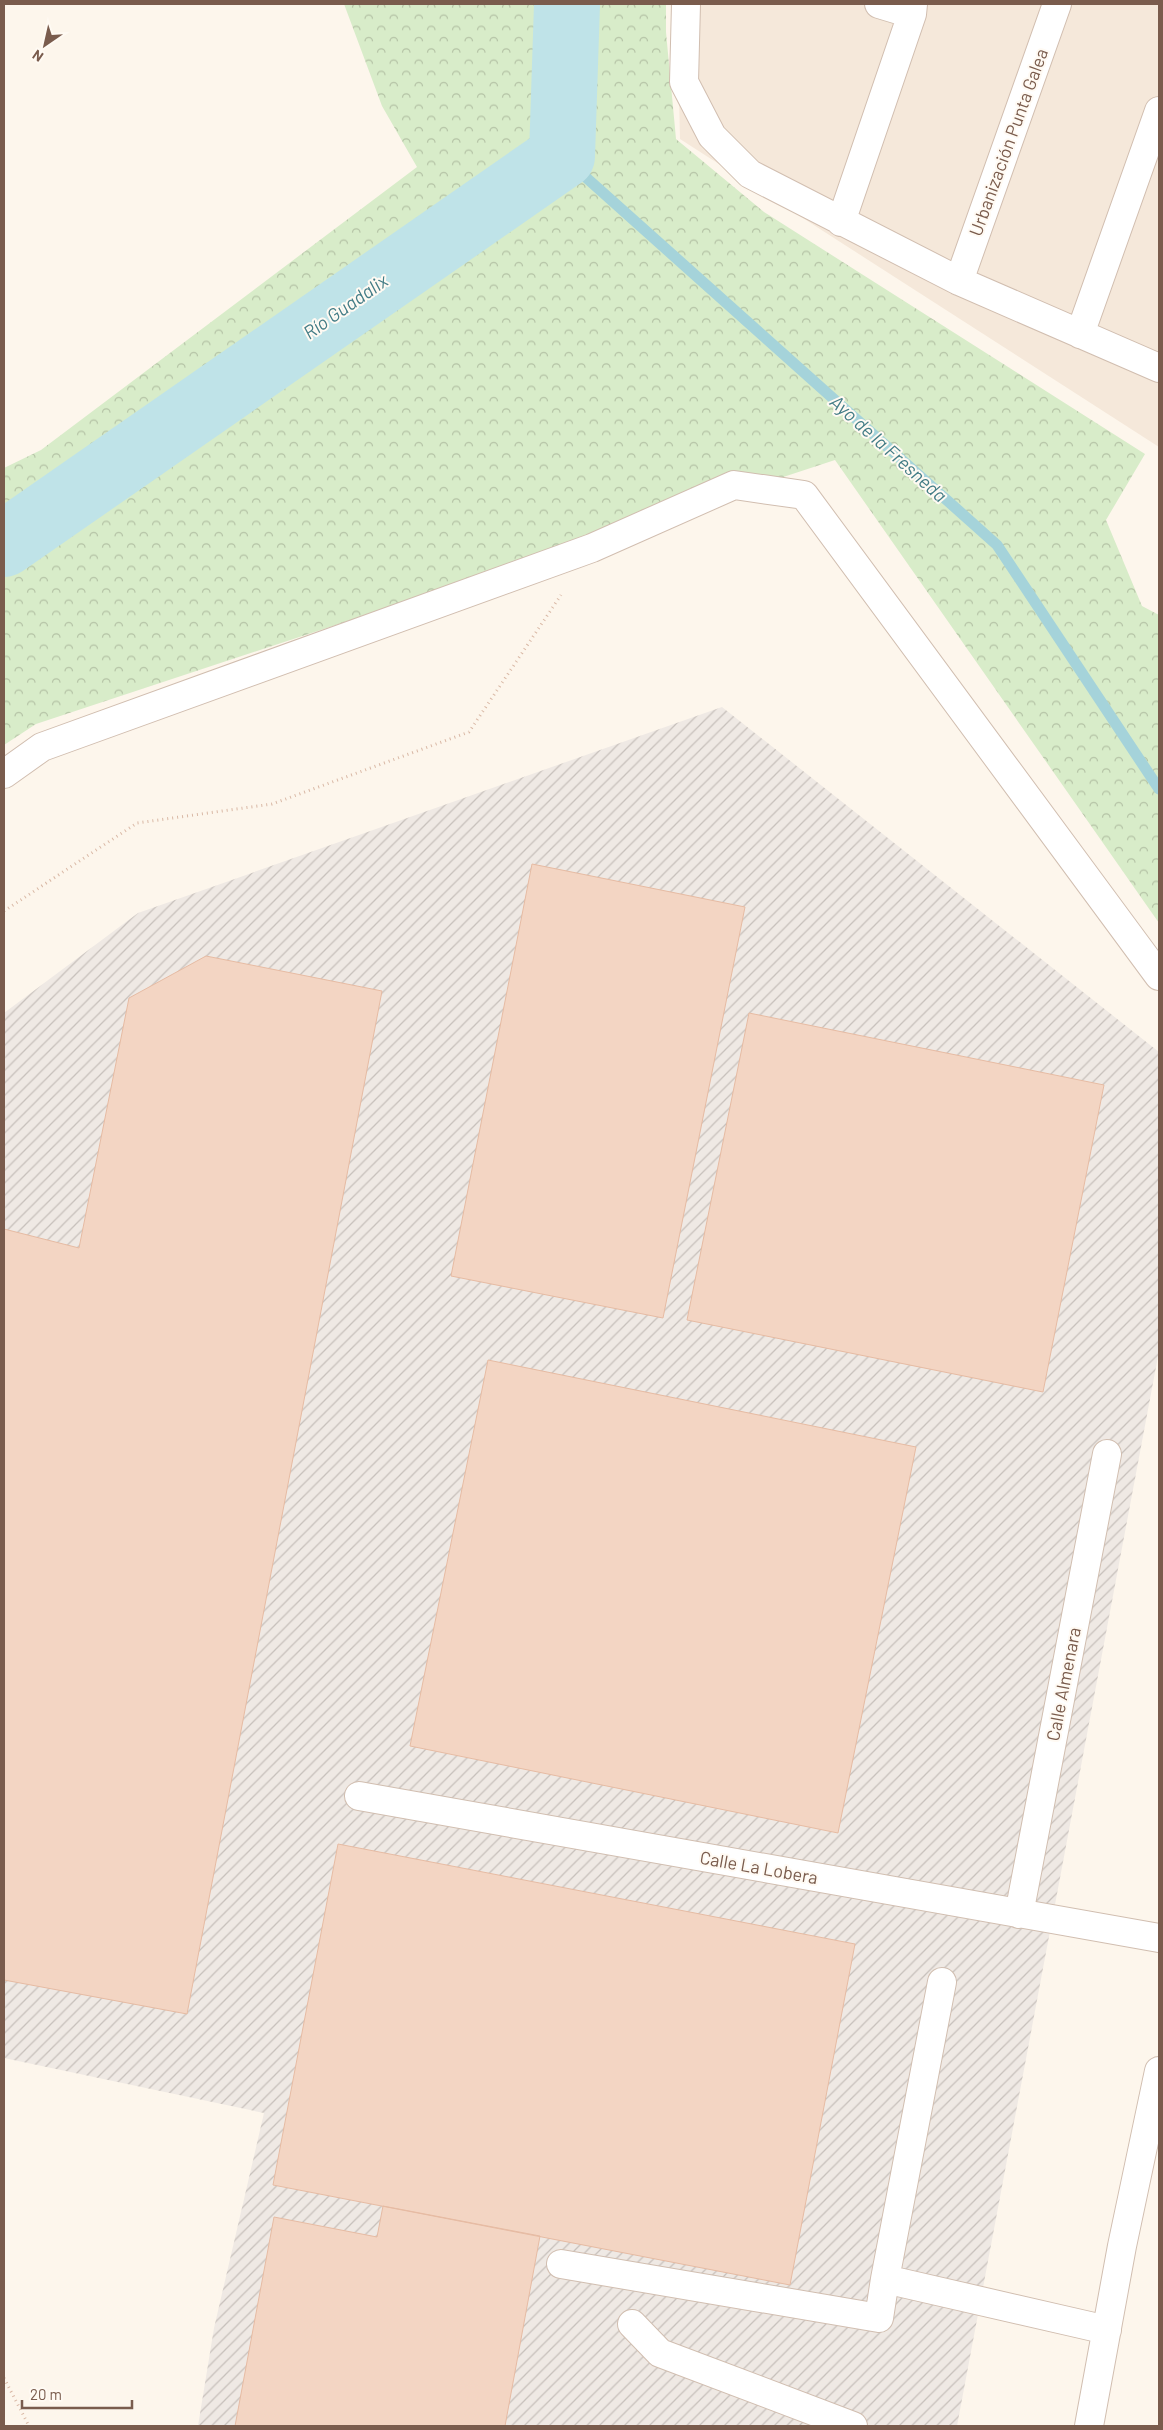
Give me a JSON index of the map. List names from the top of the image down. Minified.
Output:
{"streets":{"street":["Urbanización Punta Galea","Calle Almenara","Calle La Lobera"]},"crossings":[["Calle Almenara","Calle La Lobera"]],"water":["Río Guadalix","Ayo de la Fresneda"],"scale_bar":"20 m","north":"bottom left"}
